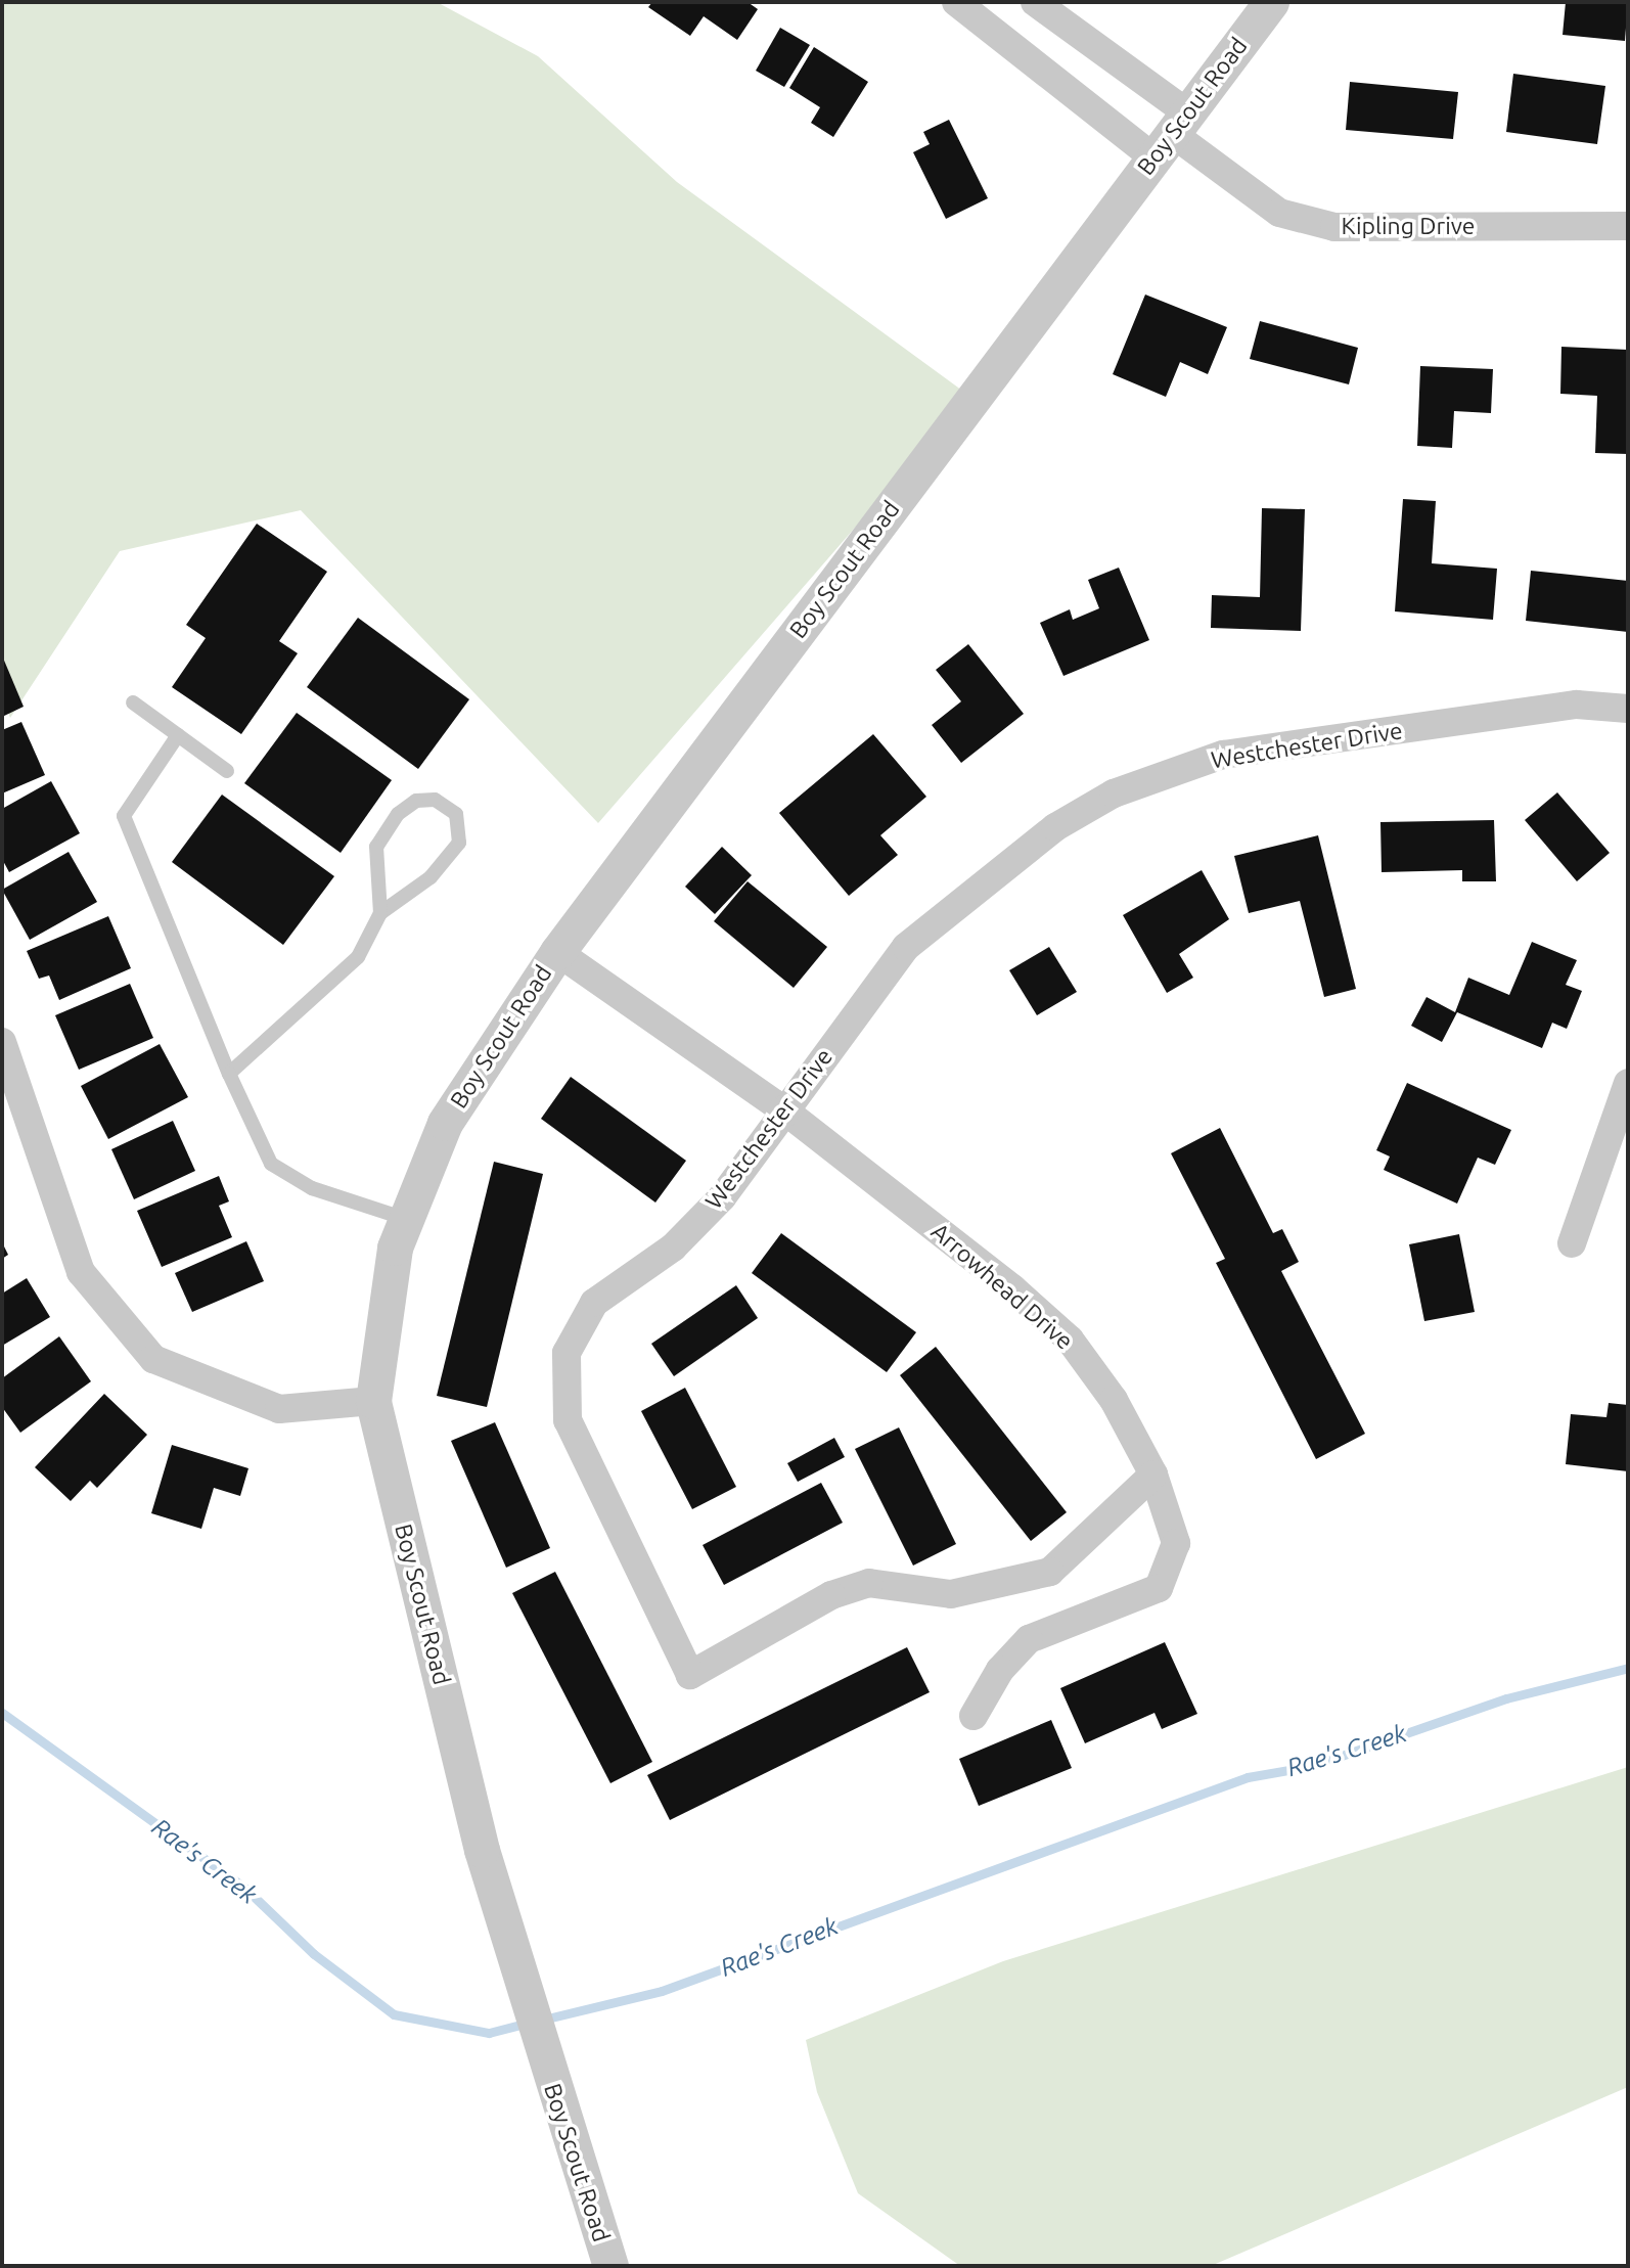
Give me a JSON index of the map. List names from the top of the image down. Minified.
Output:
{"streets":{"street":["Boy Scout Road","Kipling Drive","Westchester Drive","Arrowhead Drive"]},"crossings":[["Boy Scout Road","Kipling Drive"],["Boy Scout Road","Arrowhead Drive"],["Westchester Drive","Arrowhead Drive"]],"water":["Rae's Creek"]}
